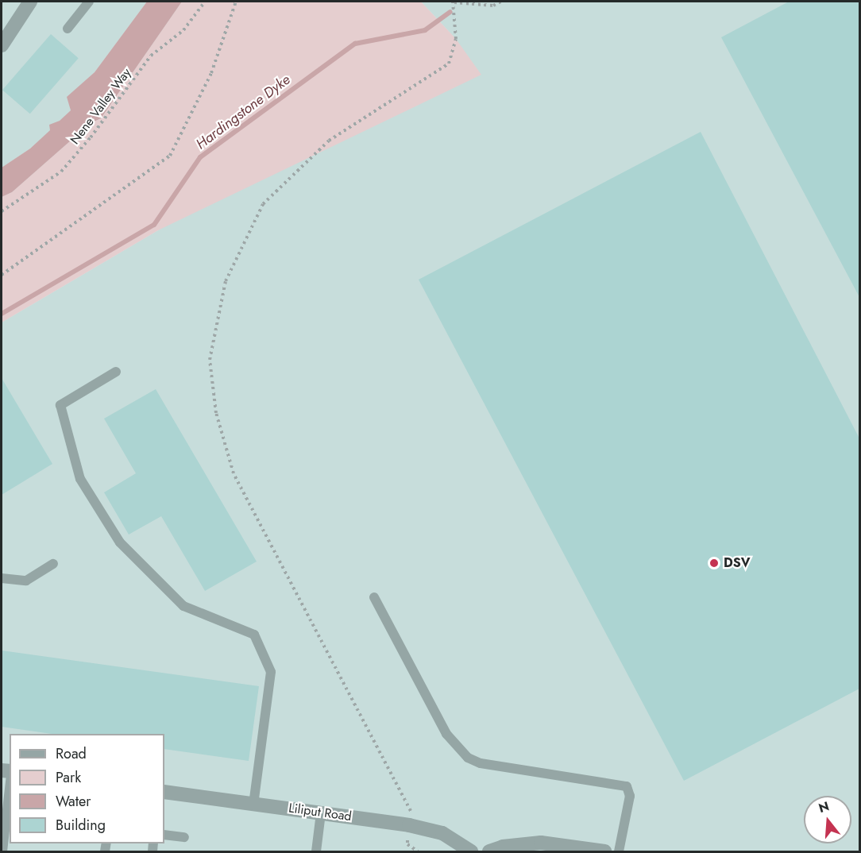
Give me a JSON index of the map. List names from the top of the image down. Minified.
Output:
{"streets":{"street":["Liliput Road"],"path":["Nene Valley Way"]},"water":["Hardingstone Dyke"],"places":["DSV"],"legend":["Road","Park","Water","Building"],"north":"top"}
